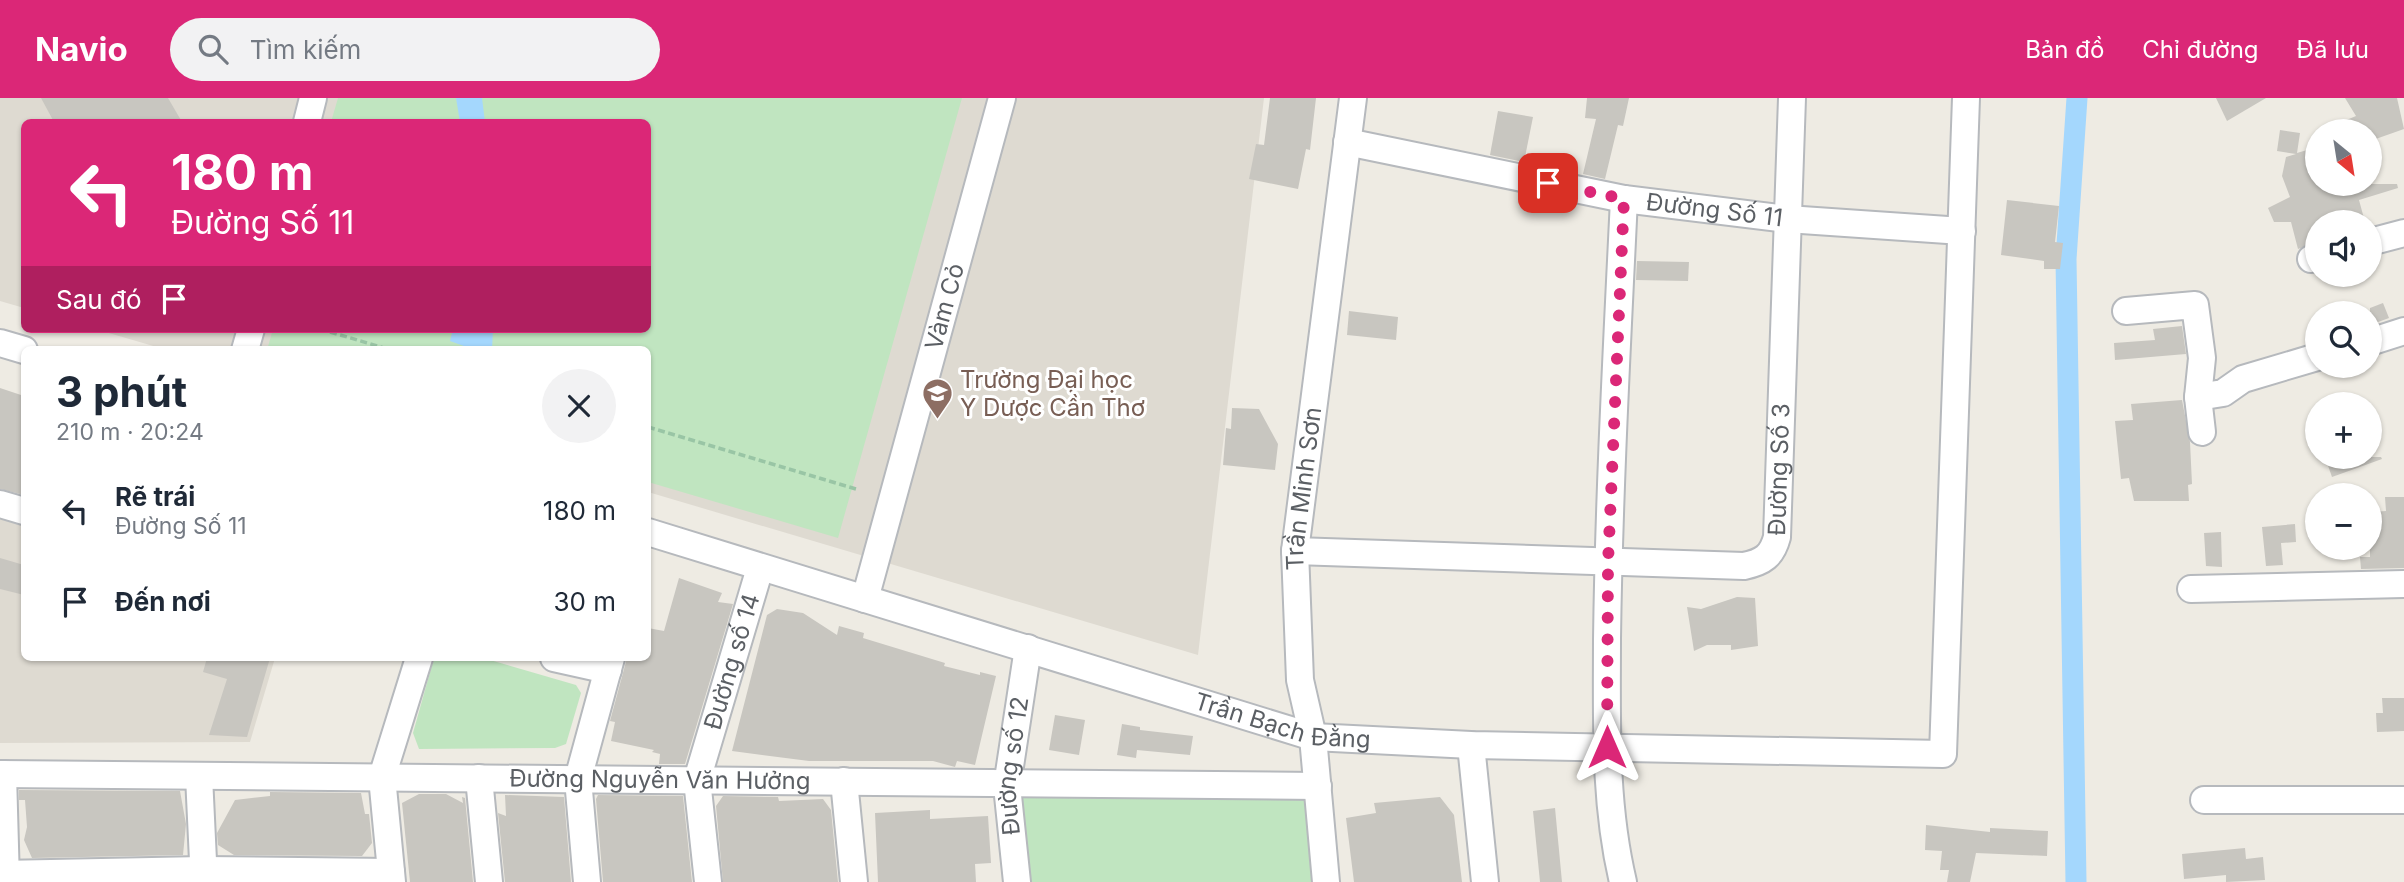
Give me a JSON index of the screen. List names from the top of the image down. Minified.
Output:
{"streets":{"street":["Đường Số 11","Vàm Cỏ","Đường Số 3","Trần Minh Sơn","Đường số 14","Trần Bạch Đằng","Đường số 12","Đường Nguyễn Văn Hưởng"]},"crossings":[["Đường Số 11","Đường Số 3"],["Đường Số 11","Trần Minh Sơn"],["Đường Số 11","Trần Bạch Đằng"],["Vàm Cỏ","Trần Bạch Đằng"],["Trần Minh Sơn","Trần Bạch Đằng"],["Trần Minh Sơn","Đường Nguyễn Văn Hưởng"],["Đường số 14","Trần Bạch Đằng"],["Đường số 14","Đường Nguyễn Văn Hưởng"],["Trần Bạch Đằng","Đường số 12"],["Đường số 12","Đường Nguyễn Văn Hưởng"]],"places":{"school or university":["Trường Đại học Y Dược Cần Thơ"]},"north":"bottom right","page":{"header":"Navio","search":"Tìm kiếm","nav":["Bản đồ","Chỉ đường","Đã lưu"],"map_buttons":["+","−"],"turn":["180 m","Đường Số 11"],"then":"Sau đó","heading":["3 phút","210 m · 20:24"],"list":[{"name":"Rẽ trái","note":"Đường Số 11","value":"180 m"},{"name":"Đến nơi","value":"30 m"}]}}
